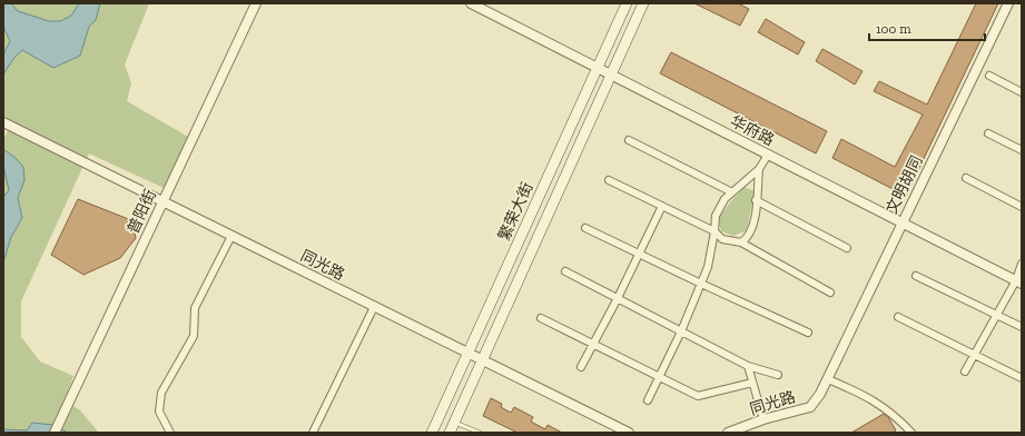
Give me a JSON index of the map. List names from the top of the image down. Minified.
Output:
{"streets":{"main road":["繁荣大街"],"street":["华府路","文明胡同","普阳街","同光路"]},"crossings":[["华府路","文明胡同"],["华府路","繁荣大街"],["文明胡同","同光路"],["普阳街","同光路"],["繁荣大街","同光路"]],"scale_bar":"100 m"}
